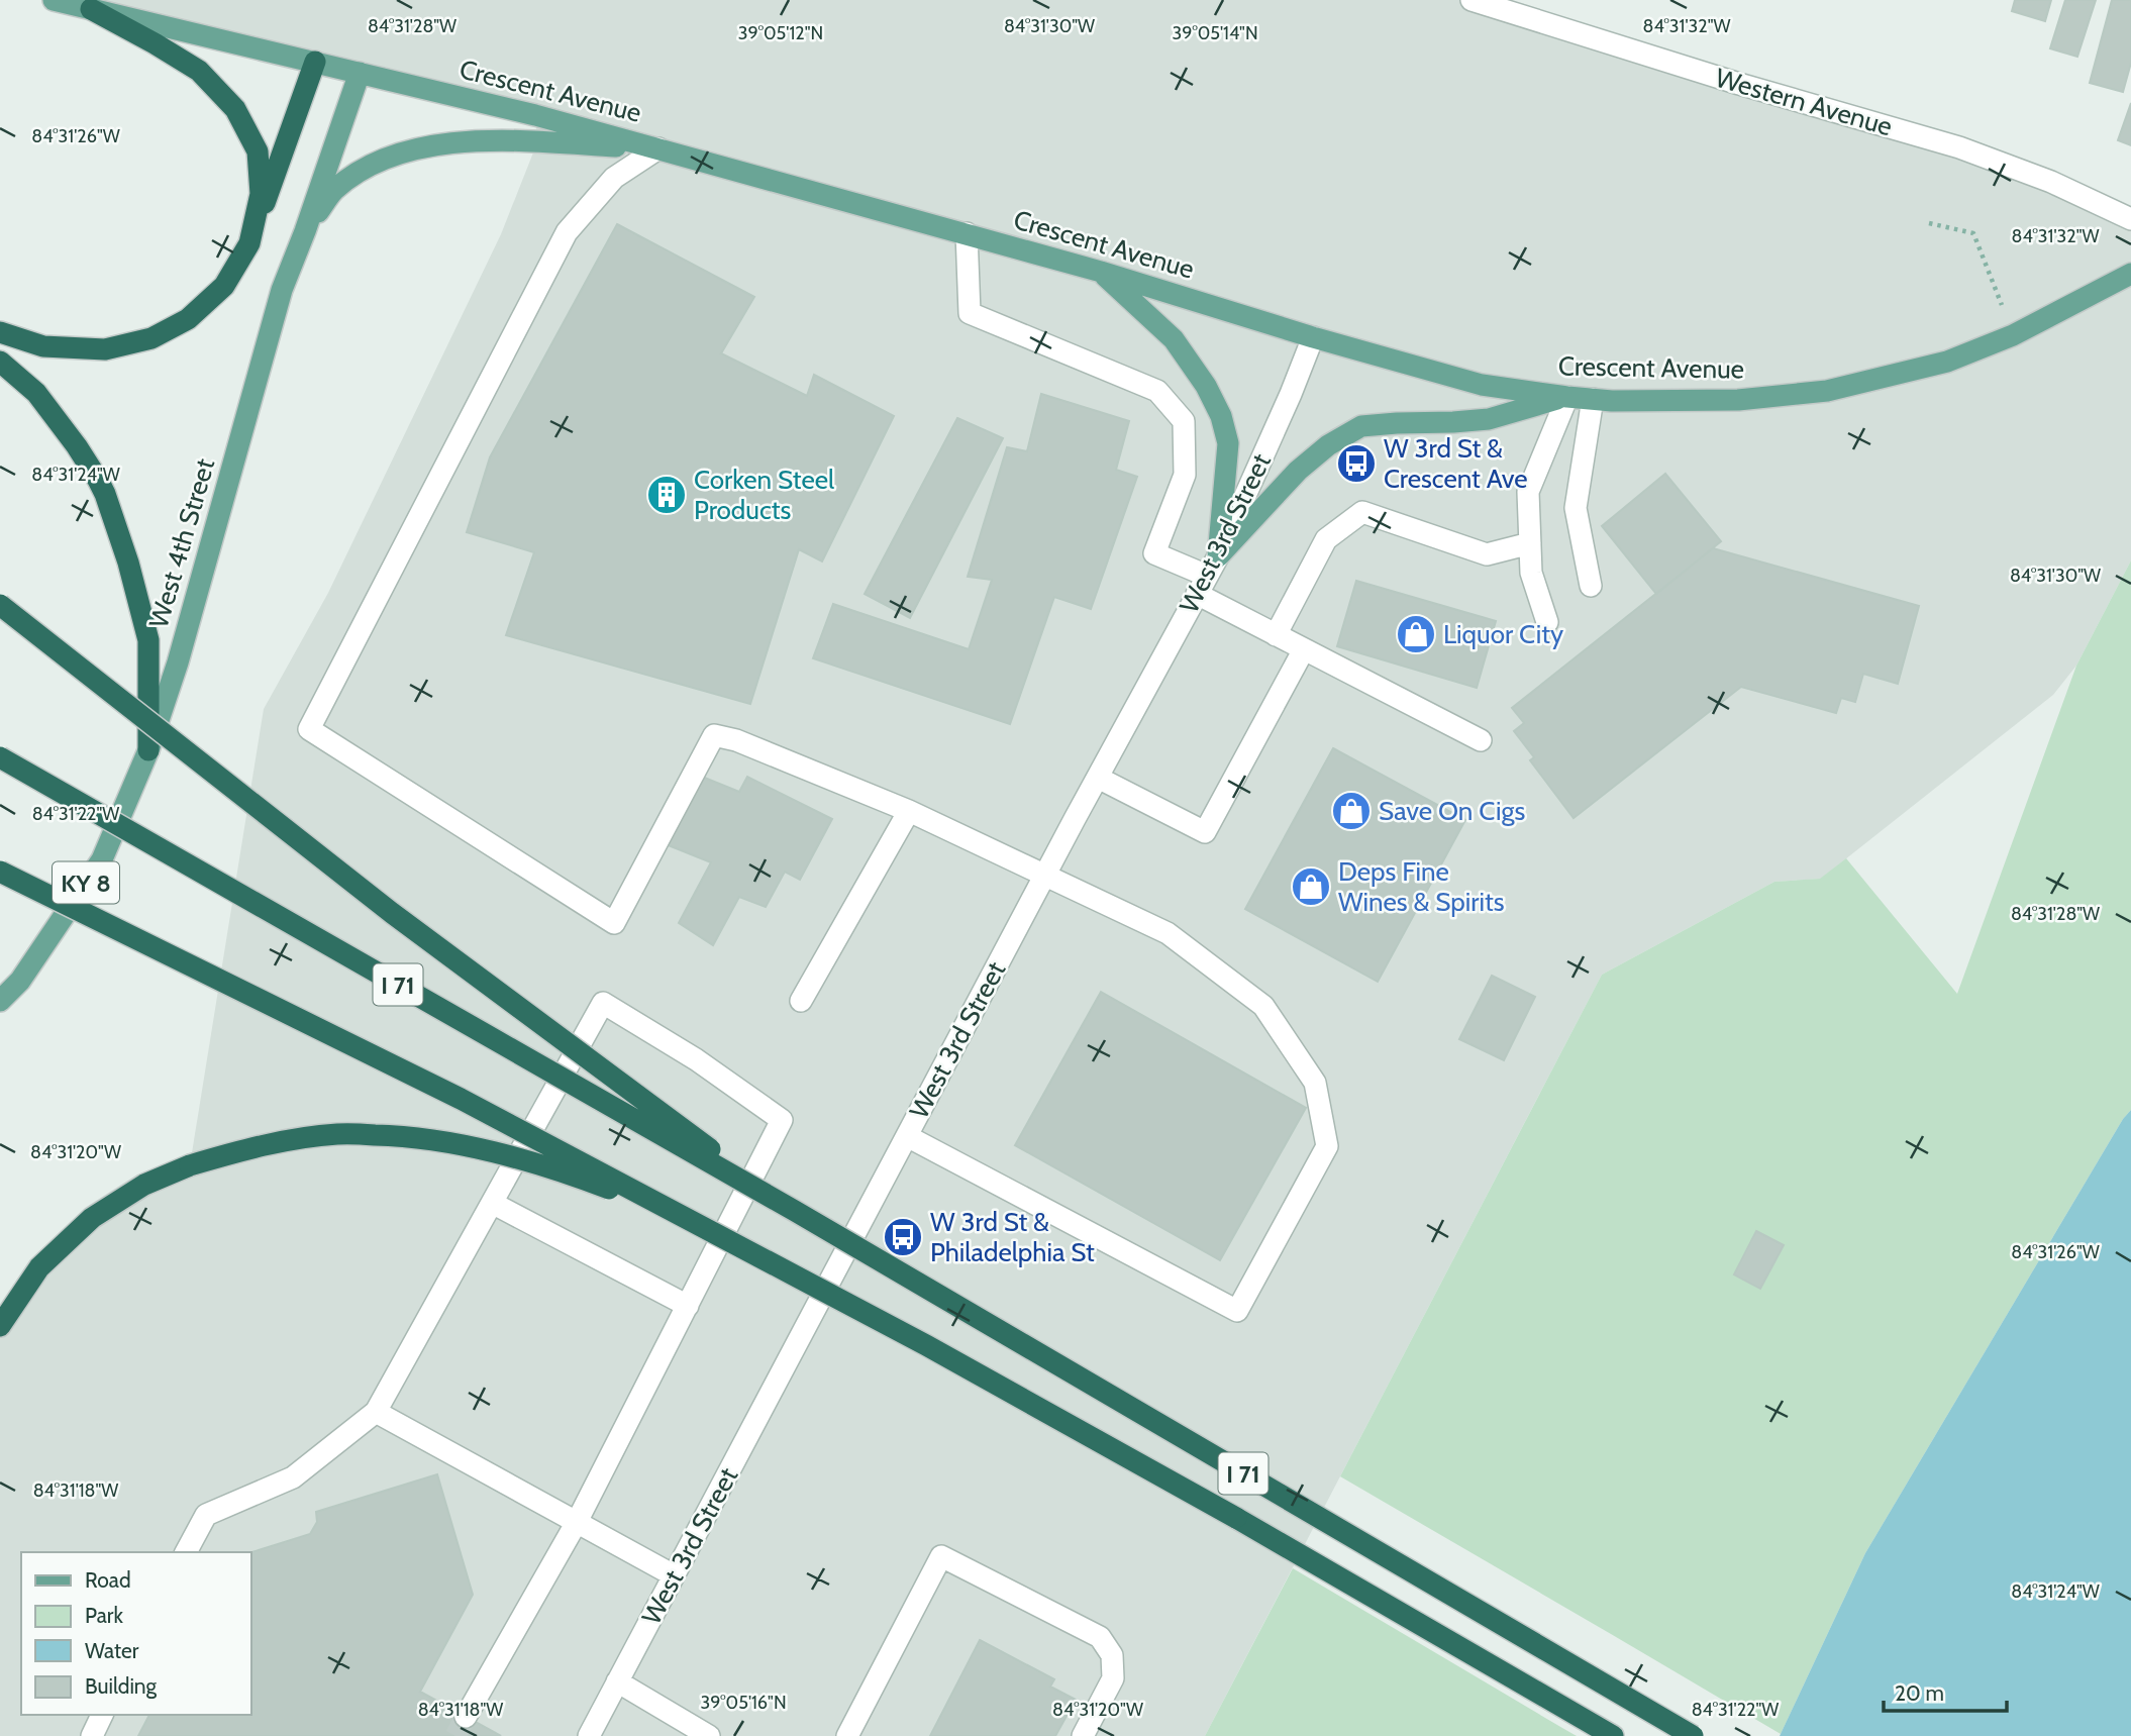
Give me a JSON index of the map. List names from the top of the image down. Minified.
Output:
{"streets":{"highway":["I 71"],"main road":["Crescent Avenue","West 4th Street","KY 8"],"street":["Western Avenue","West 3rd Street"]},"crossings":[["Crescent Avenue","West 3rd Street"],["Crescent Avenue","West 4th Street"],["Crescent Avenue","KY 8"],["West 4th Street","KY 8"]],"places":{"bus stop":["W 3rd St & Crescent Ave","W 3rd St & Philadelphia St"],"building":["Corken Steel Products"],"shop":["Liquor City","Save On Cigs","Deps Fine Wines & Spirits"]},"legend":["Road","Park","Water","Building"],"scale_bar":"20 m","coordinates":["84°31'30\"W","84°31'28\"W","84°31'32\"W","39°05'12\"N","39°05'14\"N","84°31'26\"W","84°31'24\"W","84°31'22\"W","84°31'20\"W","84°31'18\"W","39°05'16\"N"]}
